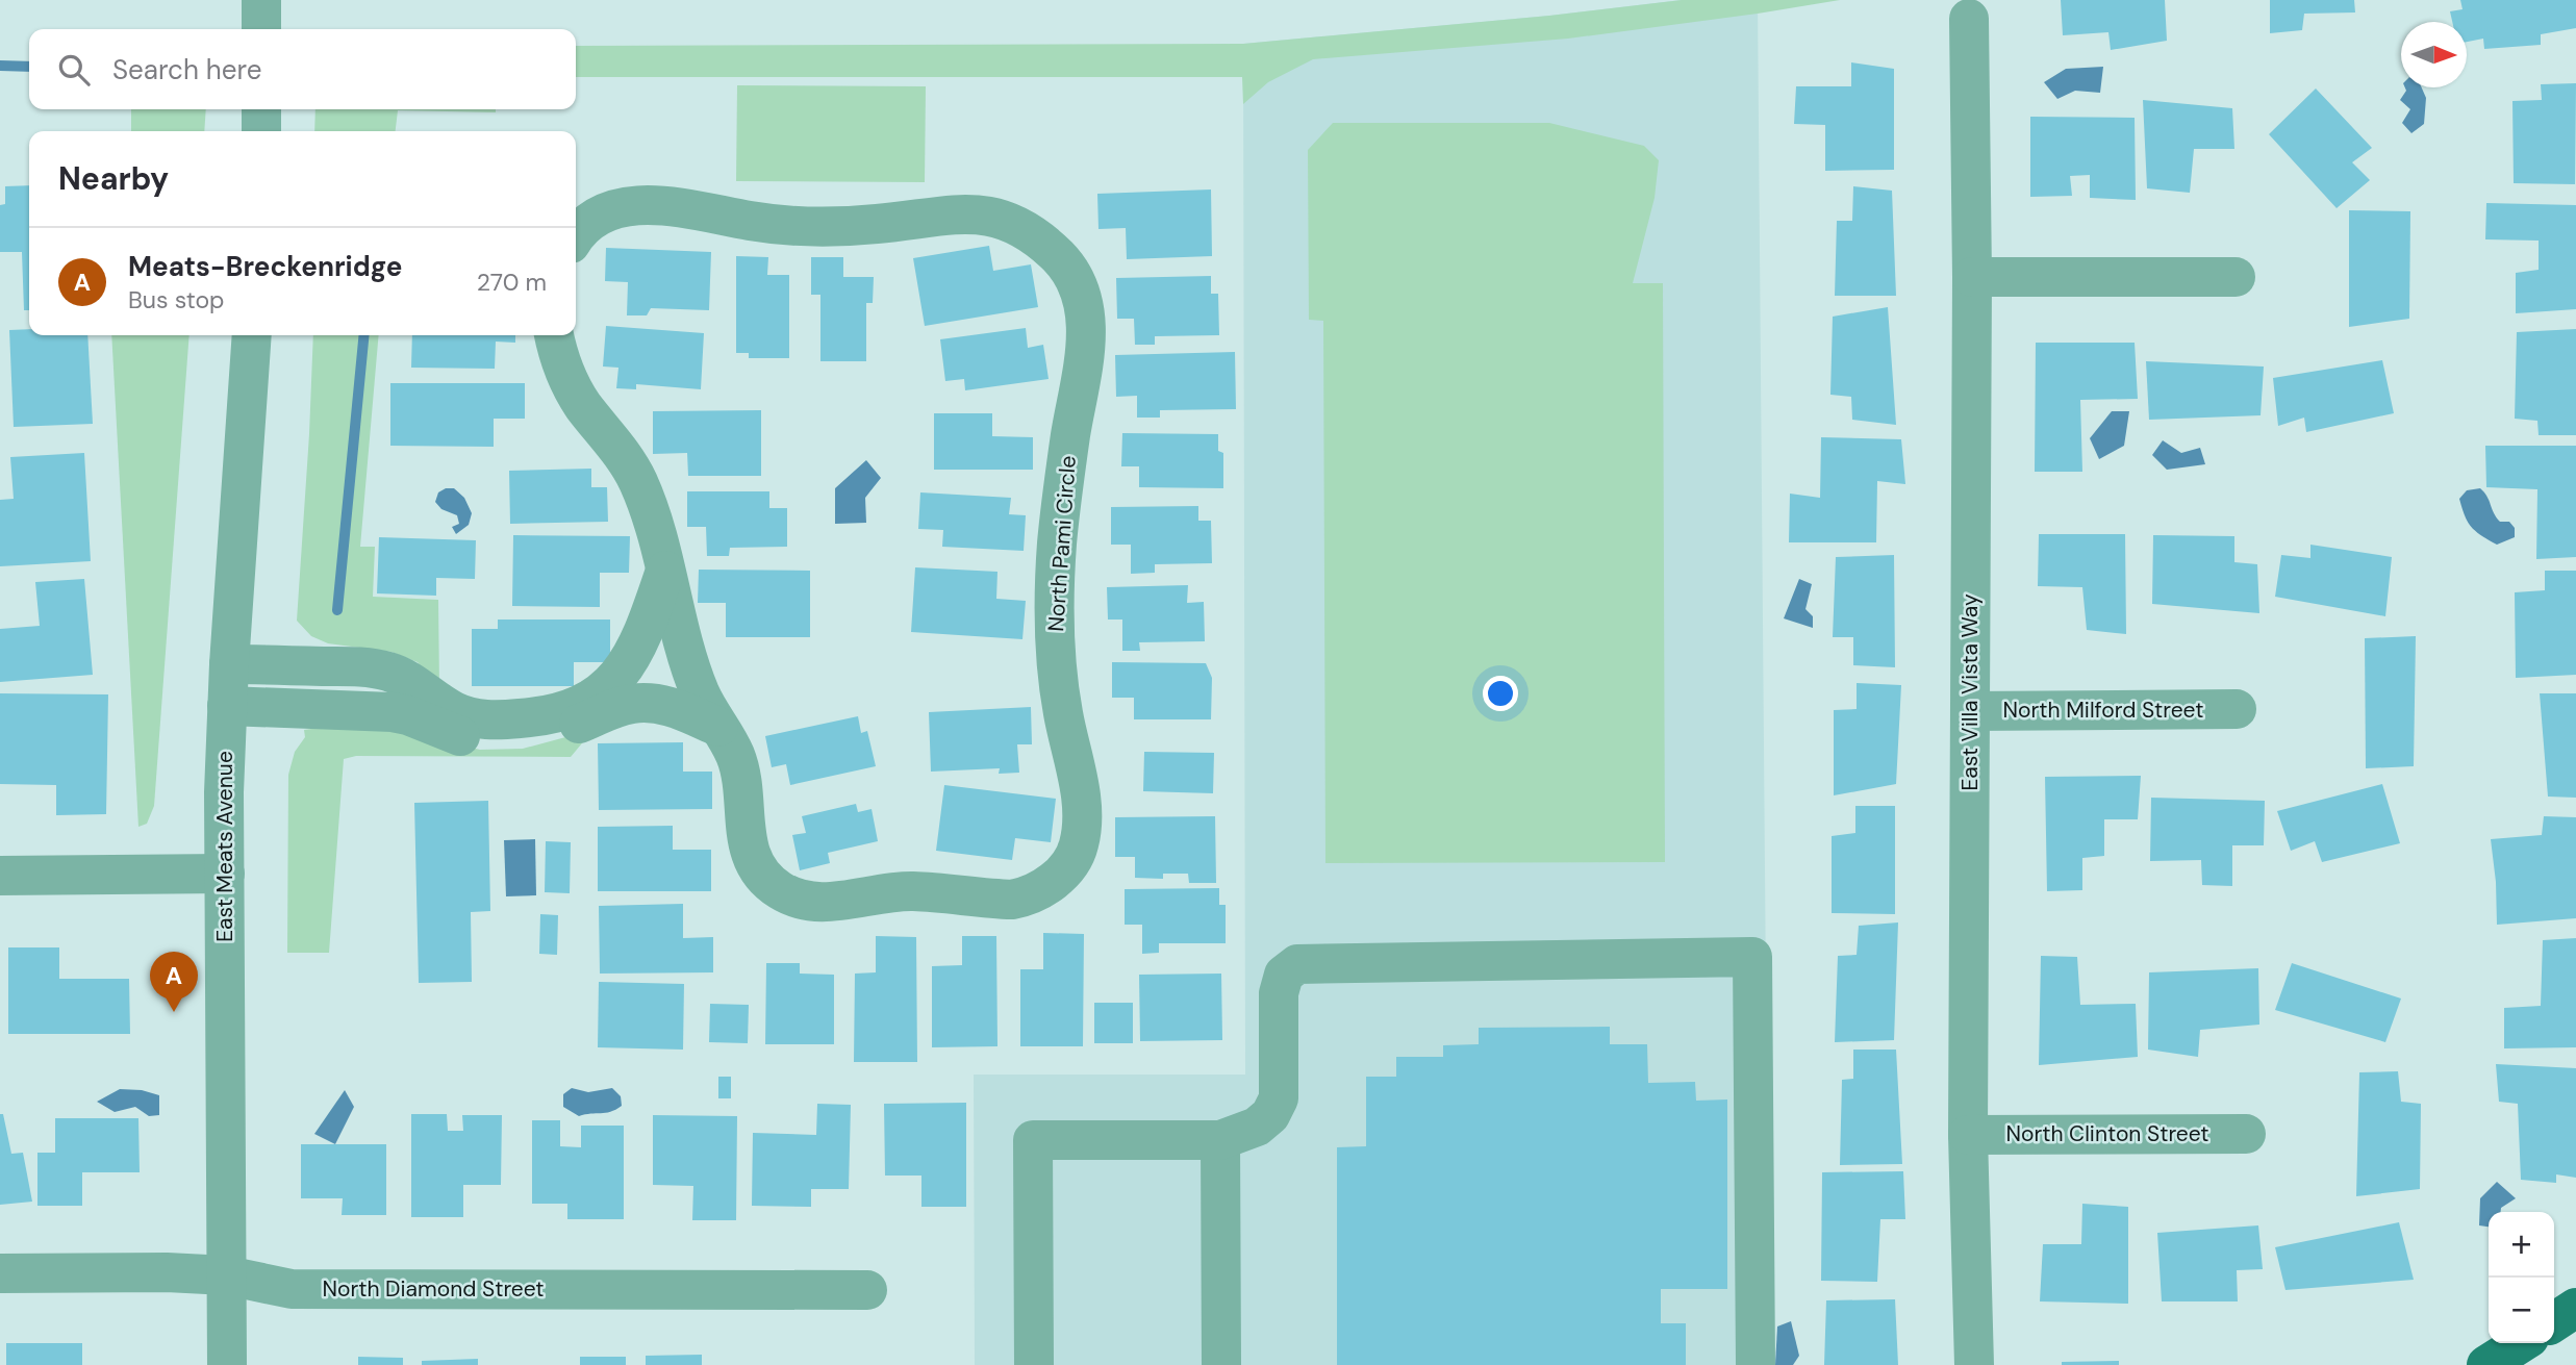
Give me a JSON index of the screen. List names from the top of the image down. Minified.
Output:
{"streets":{"street":["North Pami Circle","East Villa Vista Way","North Milford Street","East Meats Avenue","North Clinton Street","North Diamond Street"]},"crossings":[["East Villa Vista Way","North Milford Street"],["East Villa Vista Way","North Clinton Street"],["East Meats Avenue","North Diamond Street"]],"north":"right","page":{"search":"Search here","heading":"Nearby","list":[{"mark":"A","name":"Meats-Breckenridge","note":"Bus stop","value":"270 m"}],"pins":"A","map_buttons":["+","−"]}}
